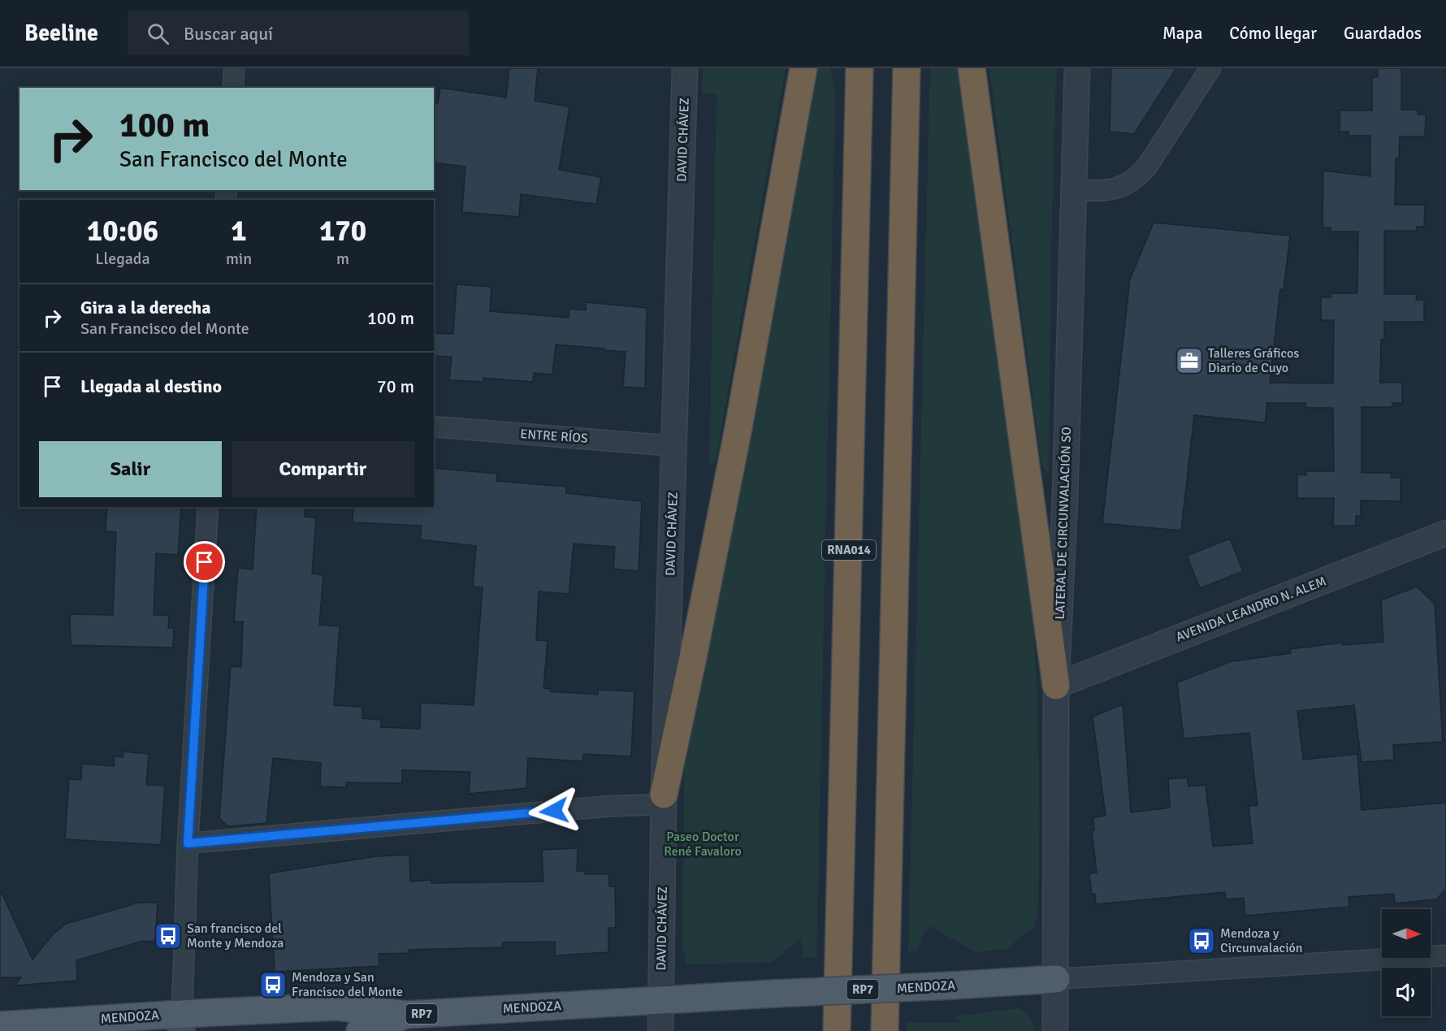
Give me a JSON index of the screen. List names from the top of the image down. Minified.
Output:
{"streets":{"highway":["RNA014"],"main road":["MENDOZA","RP7"],"street":["DAVID CHÁVEZ","ENTRE RÍOS","LATERAL DE CIRCUNVALACIÓN SO","AVENIDA LEANDRO N. ALEM"]},"crossings":[["DAVID CHÁVEZ","ENTRE RÍOS"],["DAVID CHÁVEZ","MENDOZA"],["LATERAL DE CIRCUNVALACIÓN SO","AVENIDA LEANDRO N. ALEM"],["LATERAL DE CIRCUNVALACIÓN SO","MENDOZA"]],"parks":["Paseo Doctor René Favaloro"],"places":{"office":["Talleres Gráficos Diario de Cuyo"],"bus stop":["San francisco del Monte y Mendoza","Mendoza y Circunvalación","Mendoza y San Francisco del Monte"]},"north":"right","page":{"header":"Beeline","search":"Buscar aquí","nav":["Mapa","Cómo llegar","Guardados"],"turn":["100 m","San Francisco del Monte"],"eta":["10:06","Llegada","1","min","170","m"],"list":[{"name":"Gira a la derecha","note":"San Francisco del Monte","value":"100 m"},{"name":"Llegada al destino","value":"70 m"}],"buttons":["Salir","Compartir"]}}
